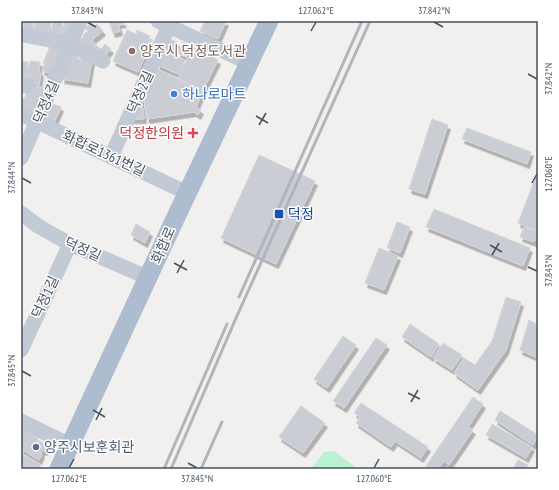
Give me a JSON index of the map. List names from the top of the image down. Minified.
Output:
{"streets":{"main road":["화합로"],"street":["덕정2길","덕정4길","화합로1361번길","덕정길","덕정1길"]},"crossings":[["덕정2길","화합로1361번길"],["덕정4길","화합로1361번길"],["화합로1361번길","화합로"],["화합로","덕정길"],["덕정길","덕정1길"]],"places":{"other":["양주시 덕정도서관","하나로마트","양주시보훈회관"],"health":["덕정한의원"],"transit":["덕정"]},"coordinates":["37.843°N","127.062°E","37.842°N","127.060°E","37.844°N","37.845°N"]}
